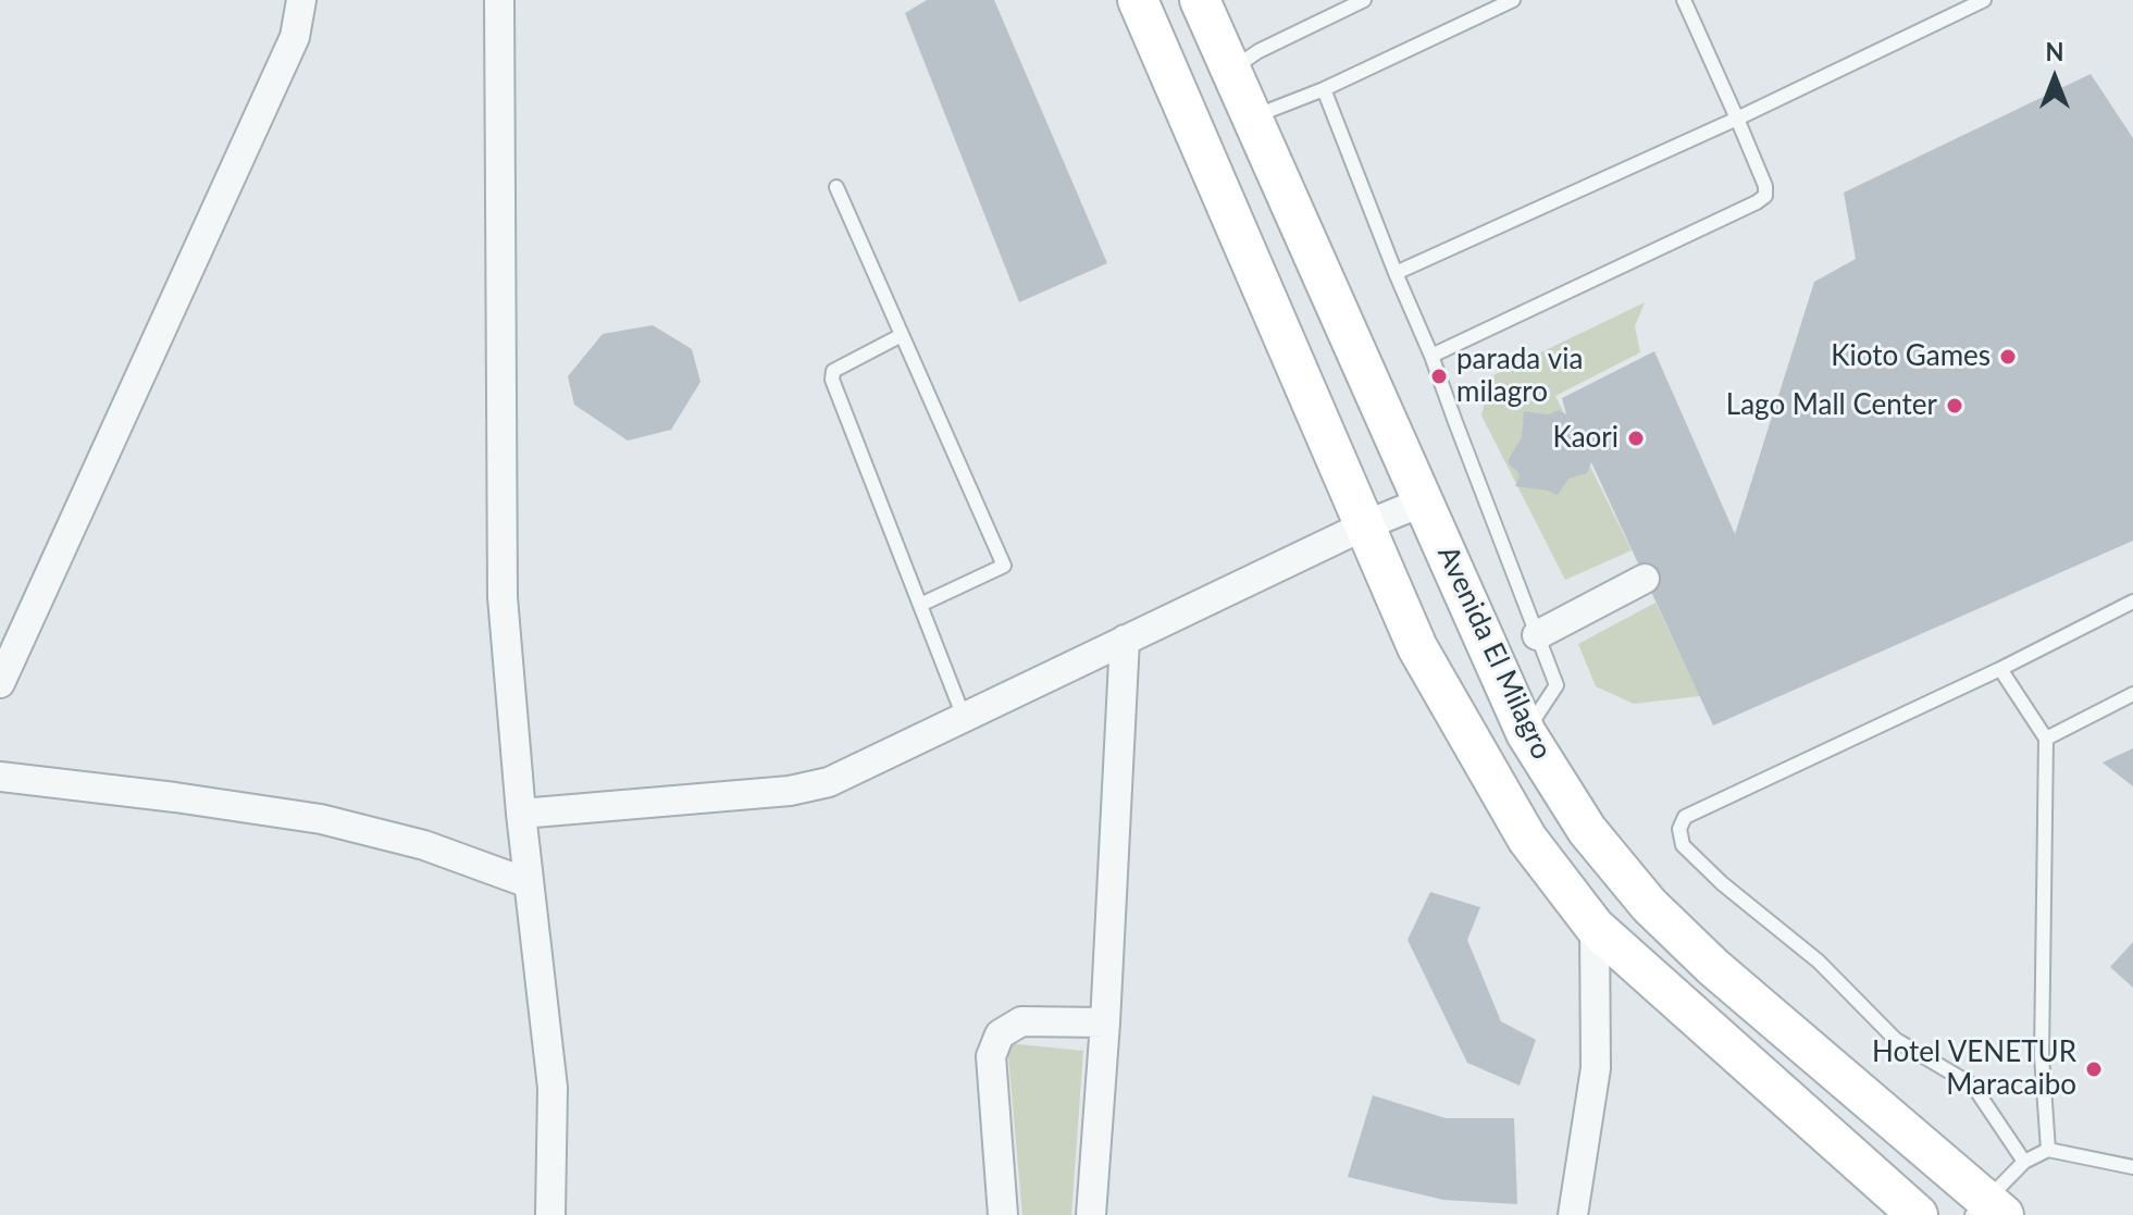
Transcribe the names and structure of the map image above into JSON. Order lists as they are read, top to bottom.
{
  "streets": {
    "main road": ["Avenida El Milagro"]
  },
  "places": [
    "Kioto Games",
    "parada via milagro",
    "Lago Mall Center",
    "Kaori",
    "Hotel VENETUR Maracaibo"
  ],
  "north": "top"
}
